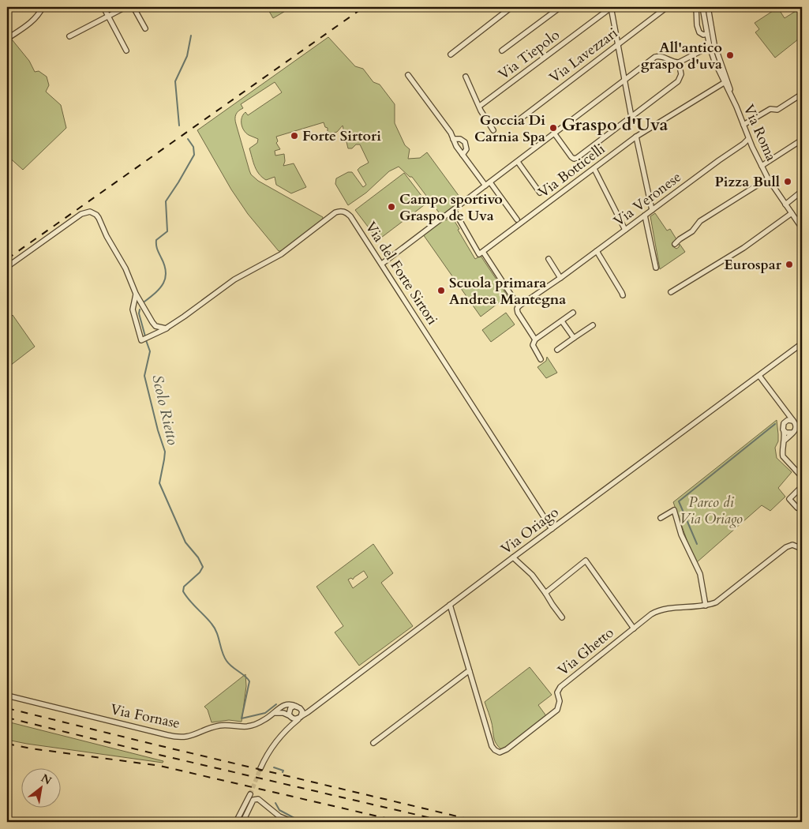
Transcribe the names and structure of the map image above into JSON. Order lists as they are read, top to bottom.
{
  "streets": {
    "street": [
      "Via Tiepolo",
      "Via Lavezzari",
      "Via Roma",
      "Via Botticelli",
      "Via Veronese",
      "Via del Forte Sirtori",
      "Via Oriago",
      "Via Ghetto",
      "Via Fornase"
    ]
  },
  "crossings": [
    ["Via Roma", "Via Botticelli"],
    ["Via Roma", "Via Veronese"],
    ["Via del Forte Sirtori", "Via Oriago"],
    ["Via Oriago", "Via Ghetto"],
    ["Via Oriago", "Via Fornase"]
  ],
  "districts": ["Graspo d'Uva"],
  "water": ["Scolo Rietto"],
  "parks": ["Parco di Via Oriago"],
  "places": [
    "All'antico graspo d'uva",
    "Goccia Di Carnia Spa",
    "Forte Sirtori",
    "Pizza Bull",
    "Campo sportivo Graspo de Uva",
    "Eurospar",
    "Scuola primara Andrea Mantegna"
  ],
  "north": "top right"
}
